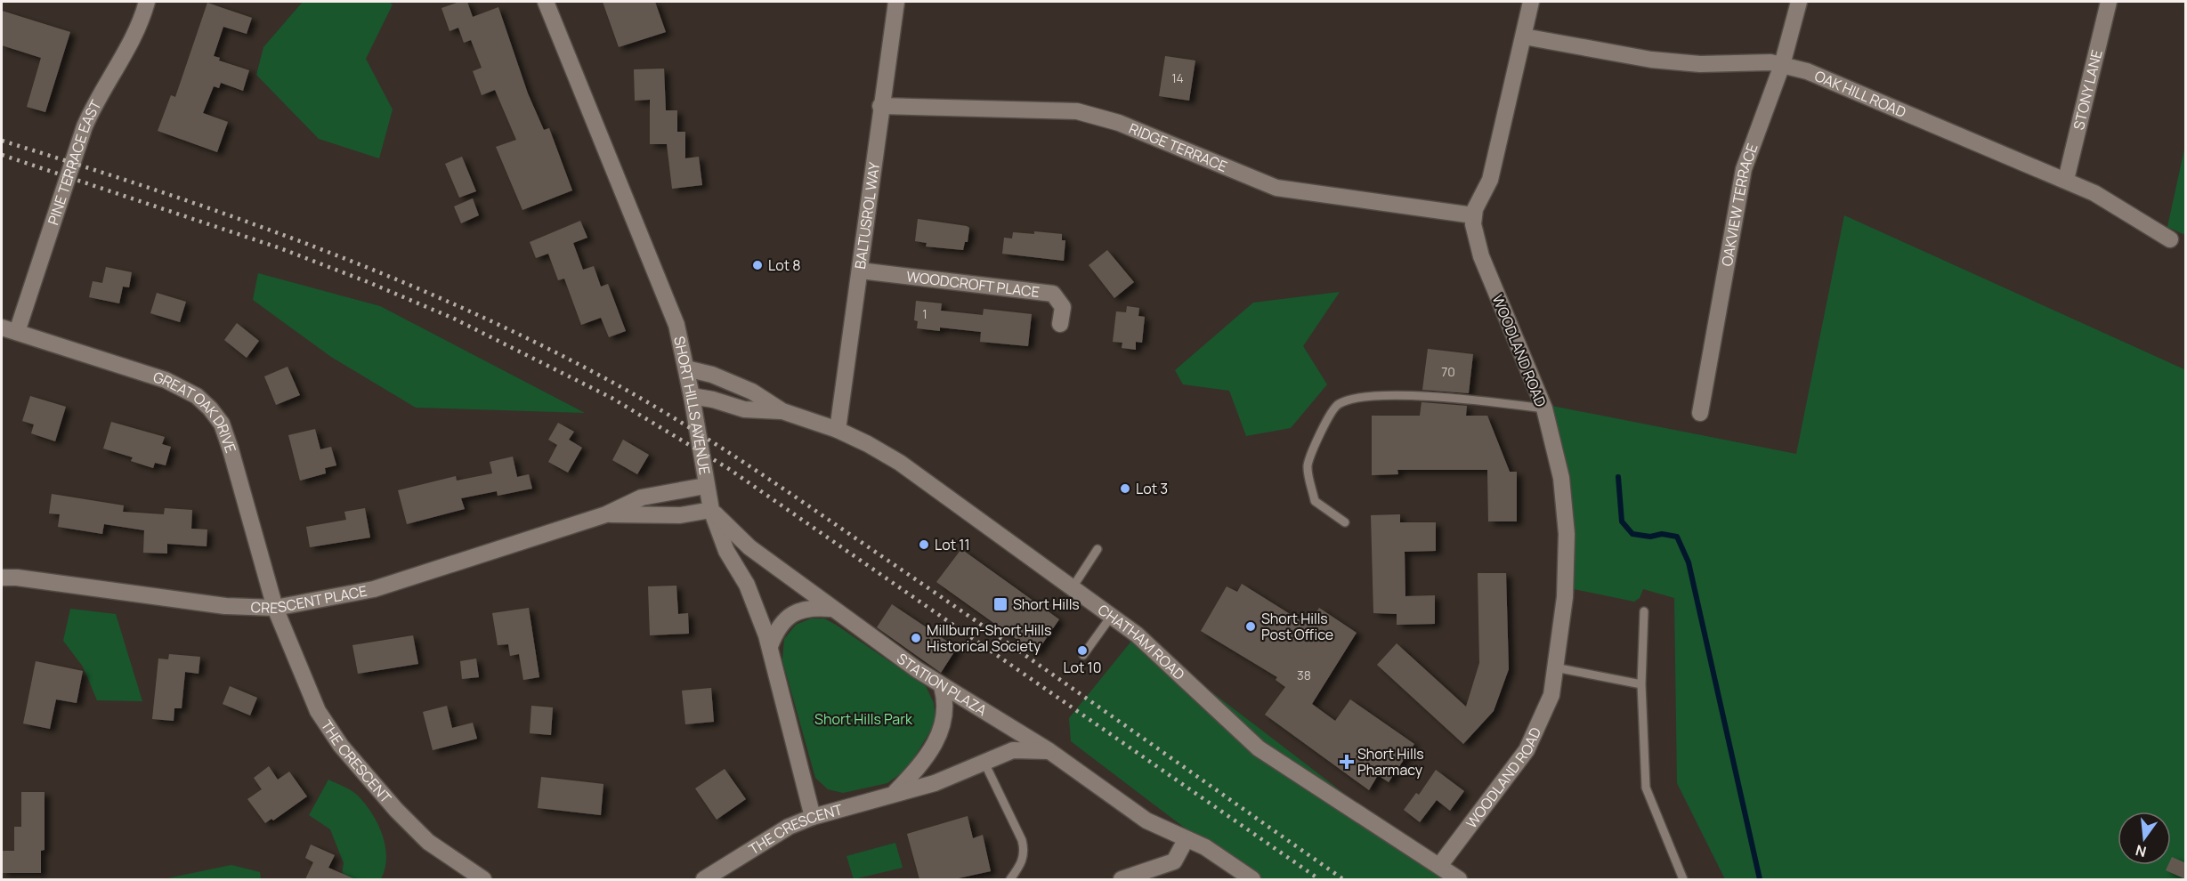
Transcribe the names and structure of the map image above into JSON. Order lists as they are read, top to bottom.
{
  "streets": {
    "street": [
      "STONY LANE",
      "OAK HILL ROAD",
      "RIDGE TERRACE",
      "PINE TERRACE EAST",
      "OAKVIEW TERRACE",
      "BALTUSROL WAY",
      "WOODCROFT PLACE",
      "WOODLAND ROAD",
      "SHORT HILLS AVENUE",
      "GREAT OAK DRIVE",
      "CRESCENT PLACE",
      "CHATHAM ROAD",
      "STATION PLAZA",
      "THE CRESCENT"
    ]
  },
  "crossings": [
    ["STONY LANE", "OAK HILL ROAD"],
    ["OAK HILL ROAD", "OAKVIEW TERRACE"],
    ["RIDGE TERRACE", "BALTUSROL WAY"],
    ["RIDGE TERRACE", "WOODLAND ROAD"],
    ["PINE TERRACE EAST", "GREAT OAK DRIVE"],
    ["BALTUSROL WAY", "WOODCROFT PLACE"],
    ["BALTUSROL WAY", "CHATHAM ROAD"],
    ["WOODLAND ROAD", "CHATHAM ROAD"],
    ["SHORT HILLS AVENUE", "CRESCENT PLACE"],
    ["SHORT HILLS AVENUE", "CHATHAM ROAD"],
    ["SHORT HILLS AVENUE", "STATION PLAZA"],
    ["SHORT HILLS AVENUE", "THE CRESCENT"],
    ["GREAT OAK DRIVE", "CRESCENT PLACE"],
    ["GREAT OAK DRIVE", "THE CRESCENT"],
    ["CRESCENT PLACE", "STATION PLAZA"],
    ["CRESCENT PLACE", "THE CRESCENT"],
    ["STATION PLAZA", "THE CRESCENT"]
  ],
  "parks": ["Short Hills Park"],
  "places": {
    "other": [
      "Lot 8",
      "Lot 3",
      "Lot 11",
      "Short Hills Post Office",
      "Millburn-Short Hills Historical Society",
      "Lot 10"
    ],
    "transit": ["Short Hills"],
    "health": ["Short Hills Pharmacy"]
  },
  "house_numbers": [
    "14",
    "1",
    "70",
    "38"
  ],
  "north": "bottom"
}
